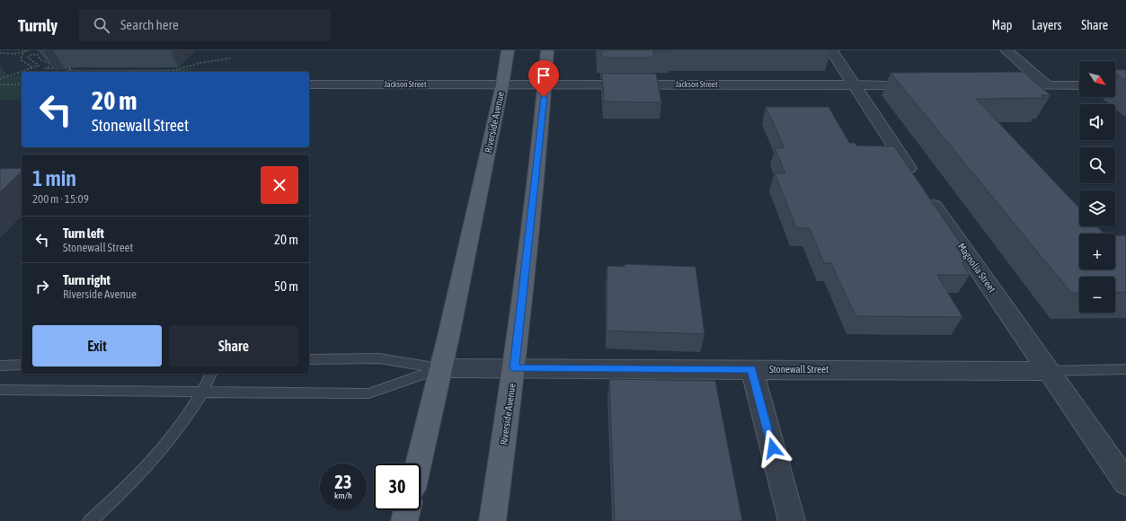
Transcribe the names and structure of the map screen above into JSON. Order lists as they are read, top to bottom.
{
  "streets": {
    "main road": ["Riverside Avenue"],
    "street": ["Jackson Street", "Magnolia Street", "Stonewall Street"]
  },
  "crossings": [
    ["Jackson Street", "Riverside Avenue"],
    ["Jackson Street", "Magnolia Street"],
    ["Riverside Avenue", "Stonewall Street"],
    ["Magnolia Street", "Stonewall Street"]
  ],
  "north": "bottom right",
  "page": {
    "header": "Turnly",
    "search": "Search here",
    "nav": ["Map", "Layers", "Share"],
    "map_buttons": ["+", "−"],
    "turn": ["20 m", "Stonewall Street"],
    "heading": ["1 min", "200 m · 15:09"],
    "list": [
      {
        "name": "Turn left",
        "note": "Stonewall Street",
        "value": "20 m"
      },
      {
        "name": "Turn right",
        "note": "Riverside Avenue",
        "value": "50 m"
      }
    ],
    "buttons": ["Exit", "Share"],
    "speed": "23 km/h",
    "limit": "30"
  }
}
